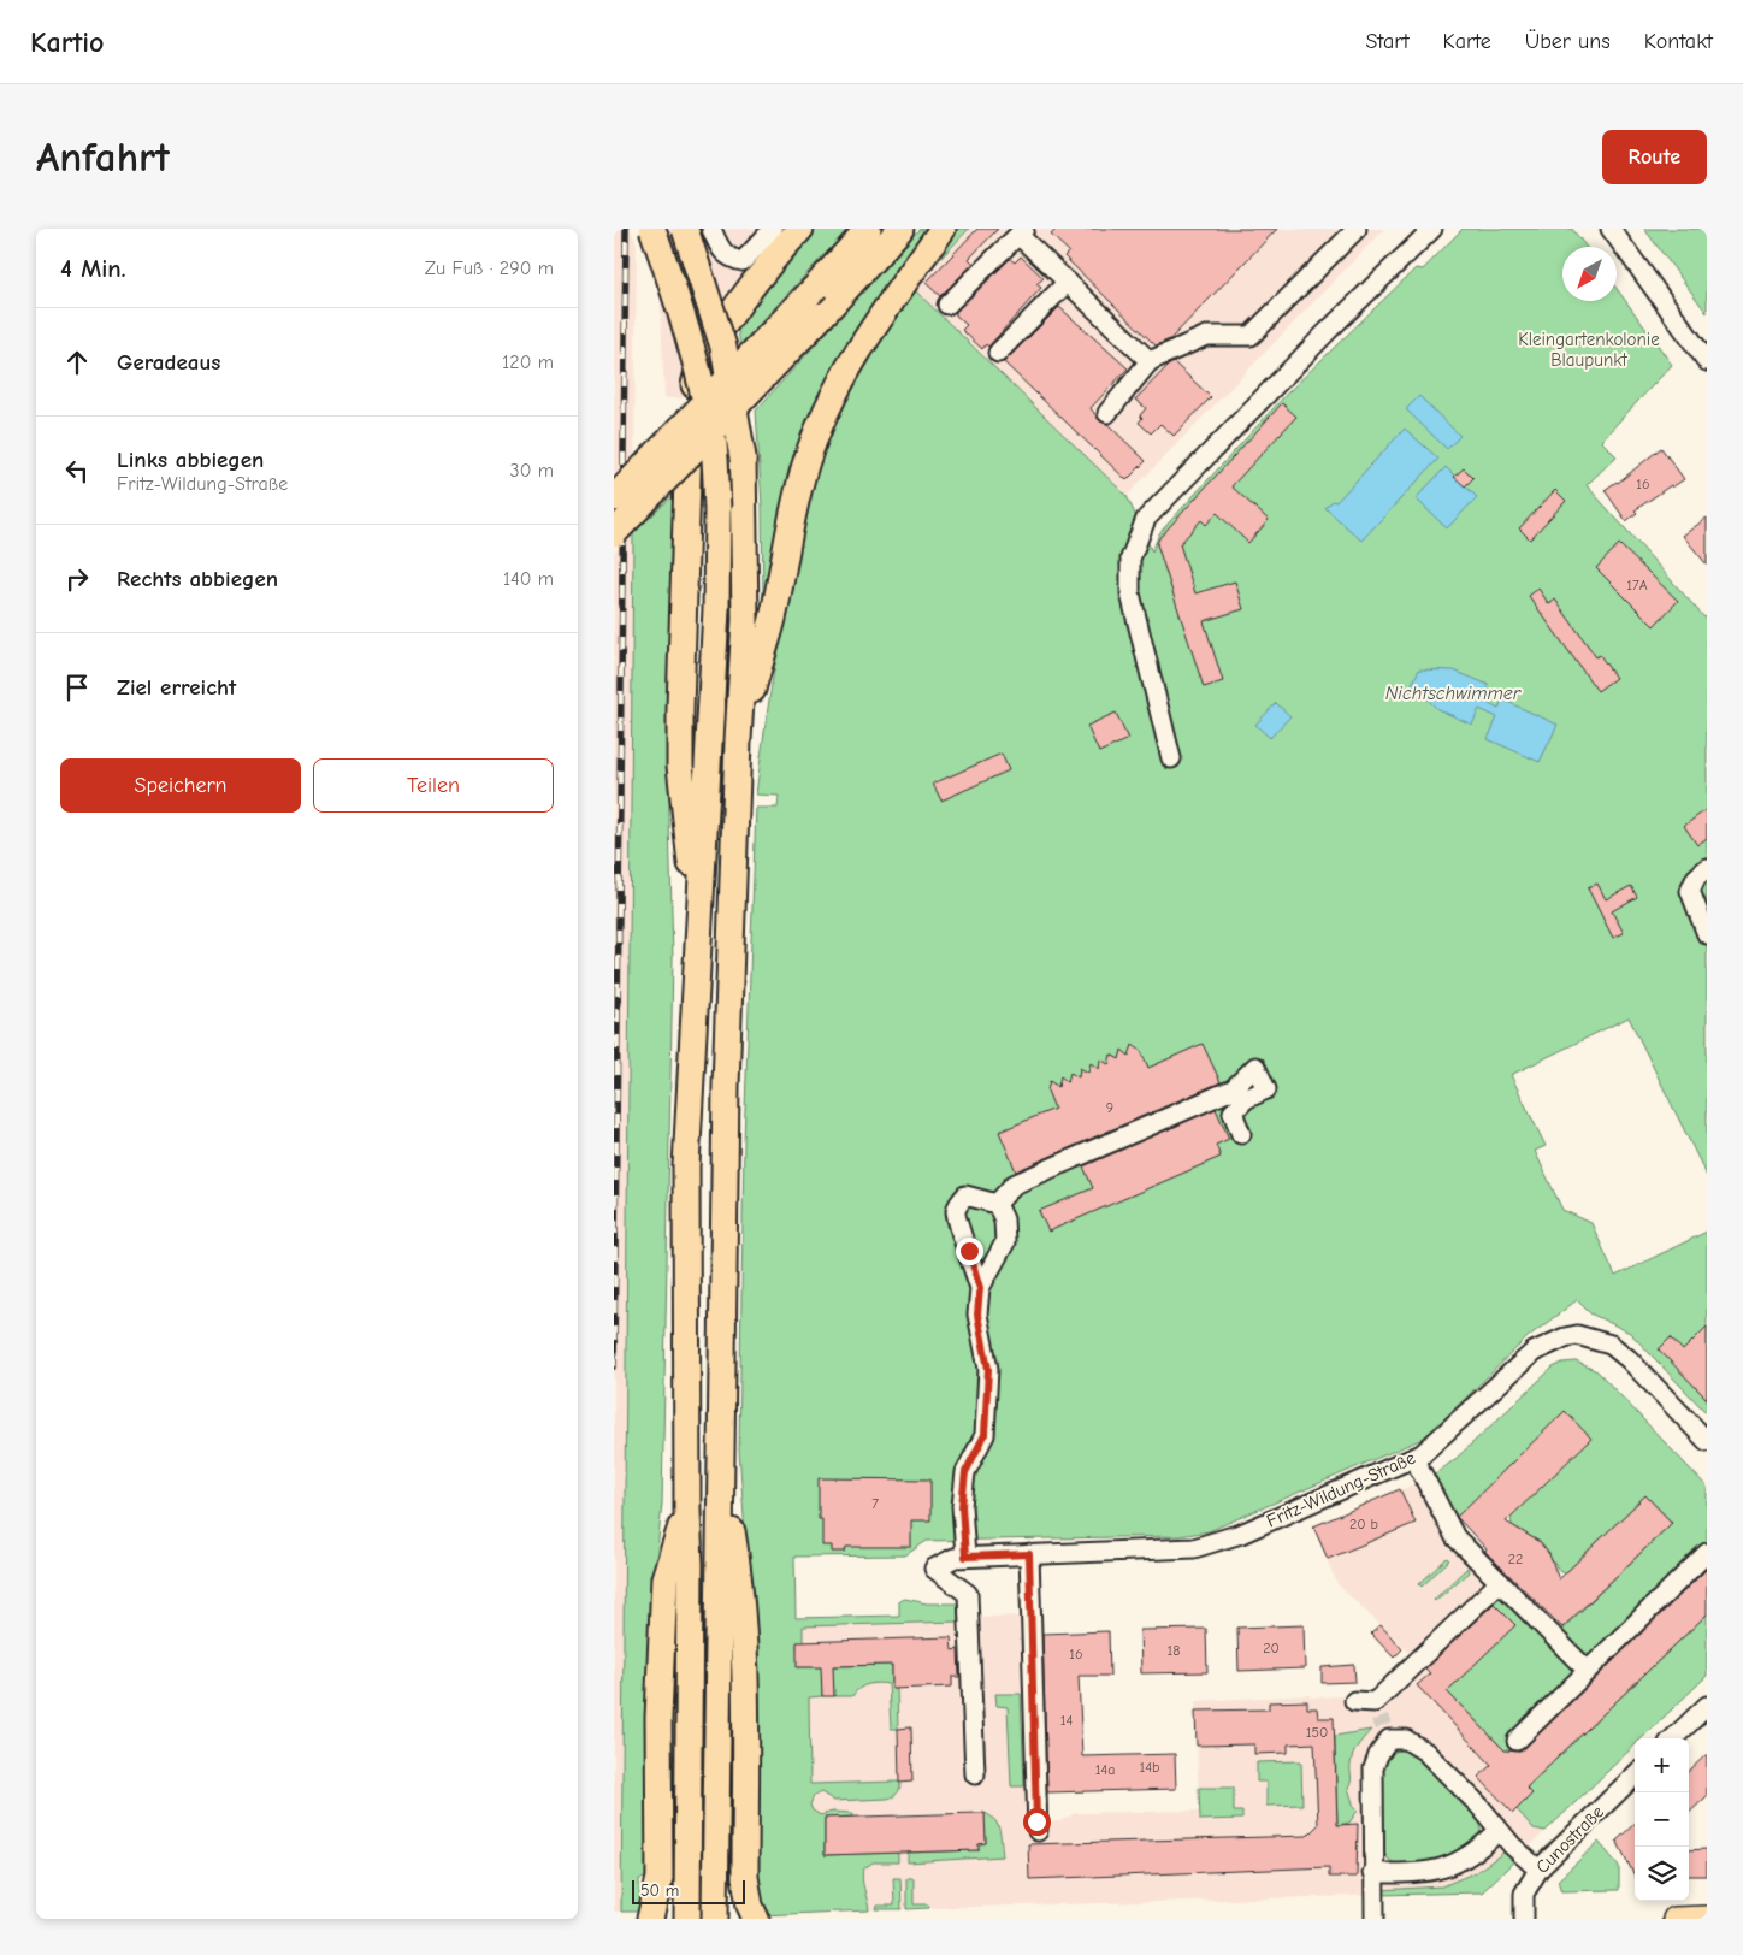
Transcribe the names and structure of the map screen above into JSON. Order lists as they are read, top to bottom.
{
  "streets": {
    "street": ["Fritz-Wildung-Straße", "Cunostraße"]
  },
  "water": ["Nichtschwimmer"],
  "parks": ["Kleingartenkolonie Blaupunkt"],
  "house_numbers": [
    "16",
    "17A",
    "9",
    "7",
    "20 b",
    "22",
    "20",
    "18",
    "16",
    "14",
    "150",
    "14b",
    "14a"
  ],
  "scale_bar": "50 m",
  "north": "bottom left",
  "page": {
    "header": "Kartio",
    "nav": [
      "Start",
      "Karte",
      "Über uns",
      "Kontakt"
    ],
    "buttons": [
      "Route",
      ["Speichern", "Teilen"]
    ],
    "title": "Anfahrt",
    "heading": ["4 Min.", "Zu Fuß · 290 m"],
    "list": [
      ["Geradeaus", "120 m"],
      ["Links abbiegen", "Fritz-Wildung-Straße", "30 m"],
      ["Rechts abbiegen", "140 m"],
      "Ziel erreicht"
    ],
    "map_buttons": ["+", "−"],
    "scale": "50 m"
  }
}
